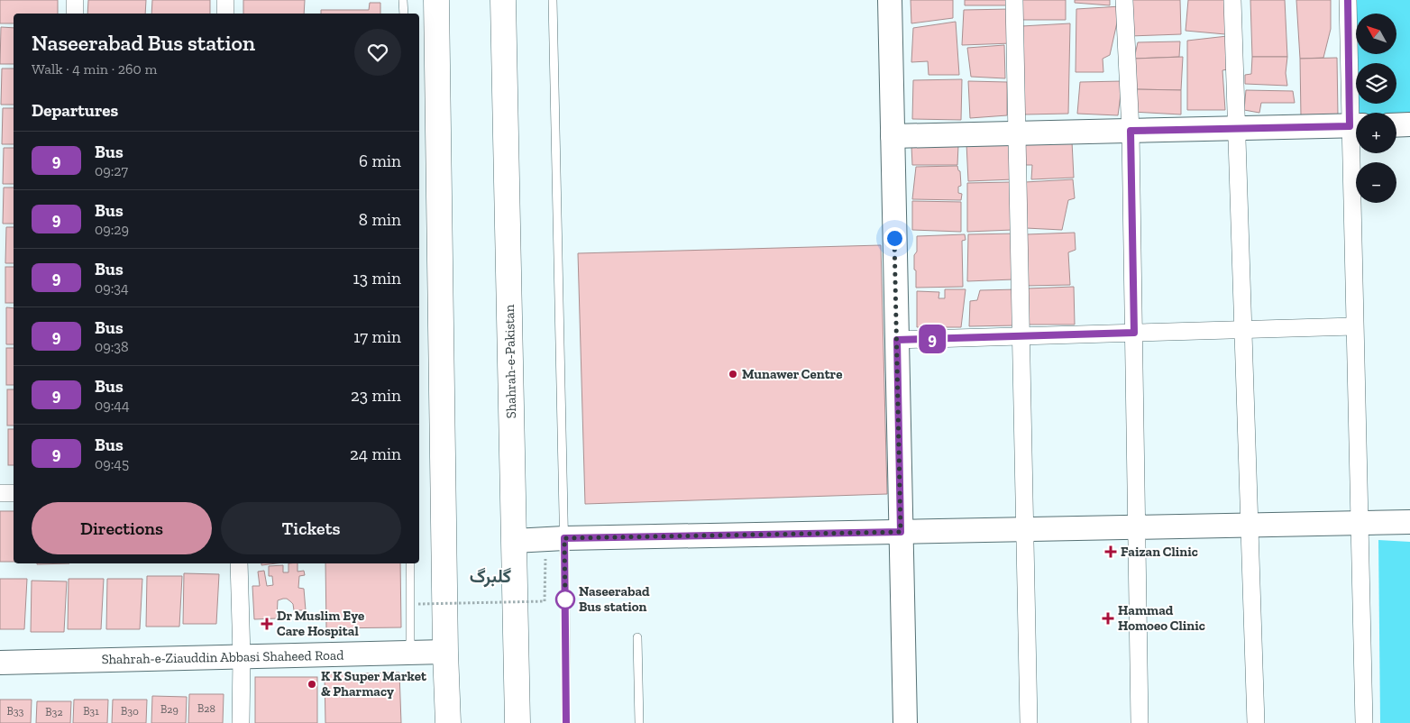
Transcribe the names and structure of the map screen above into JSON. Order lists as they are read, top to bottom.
{
  "streets": {
    "highway": ["Shahrah-e-Pakistan"],
    "street": ["Shahrah-e-Ziauddin Abbasi Shaheed Road"]
  },
  "districts": ["گلبرگ"],
  "places": {
    "other": ["Munawer Centre", "Naseerabad Bus station", "K K Super Market & Pharmacy"],
    "health": ["Faizan Clinic", "Hammad Homoeo Clinic", "Dr Muslim Eye Care Hospital"]
  },
  "lines": ["bus line 9"],
  "house_numbers": [
    "B28",
    "B29",
    "B33",
    "B31",
    "B30",
    "B32"
  ],
  "north": "top left",
  "page": {
    "on_map": "9",
    "map_buttons": ["+", "−"],
    "heading": [
      ["Naseerabad Bus station", "Walk · 4 min · 260 m"],
      "Departures"
    ],
    "list": [
      {
        "mark": "9",
        "name": "Bus",
        "note": "09:27",
        "value": "6 min"
      },
      {
        "mark": "9",
        "name": "Bus",
        "note": "09:29",
        "value": "8 min"
      },
      {
        "mark": "9",
        "name": "Bus",
        "note": "09:34",
        "value": "13 min"
      },
      {
        "mark": "9",
        "name": "Bus",
        "note": "09:38",
        "value": "17 min"
      },
      {
        "mark": "9",
        "name": "Bus",
        "note": "09:44",
        "value": "23 min"
      },
      {
        "mark": "9",
        "name": "Bus",
        "note": "09:45",
        "value": "24 min"
      }
    ],
    "buttons": ["Directions", "Tickets"]
  }
}
